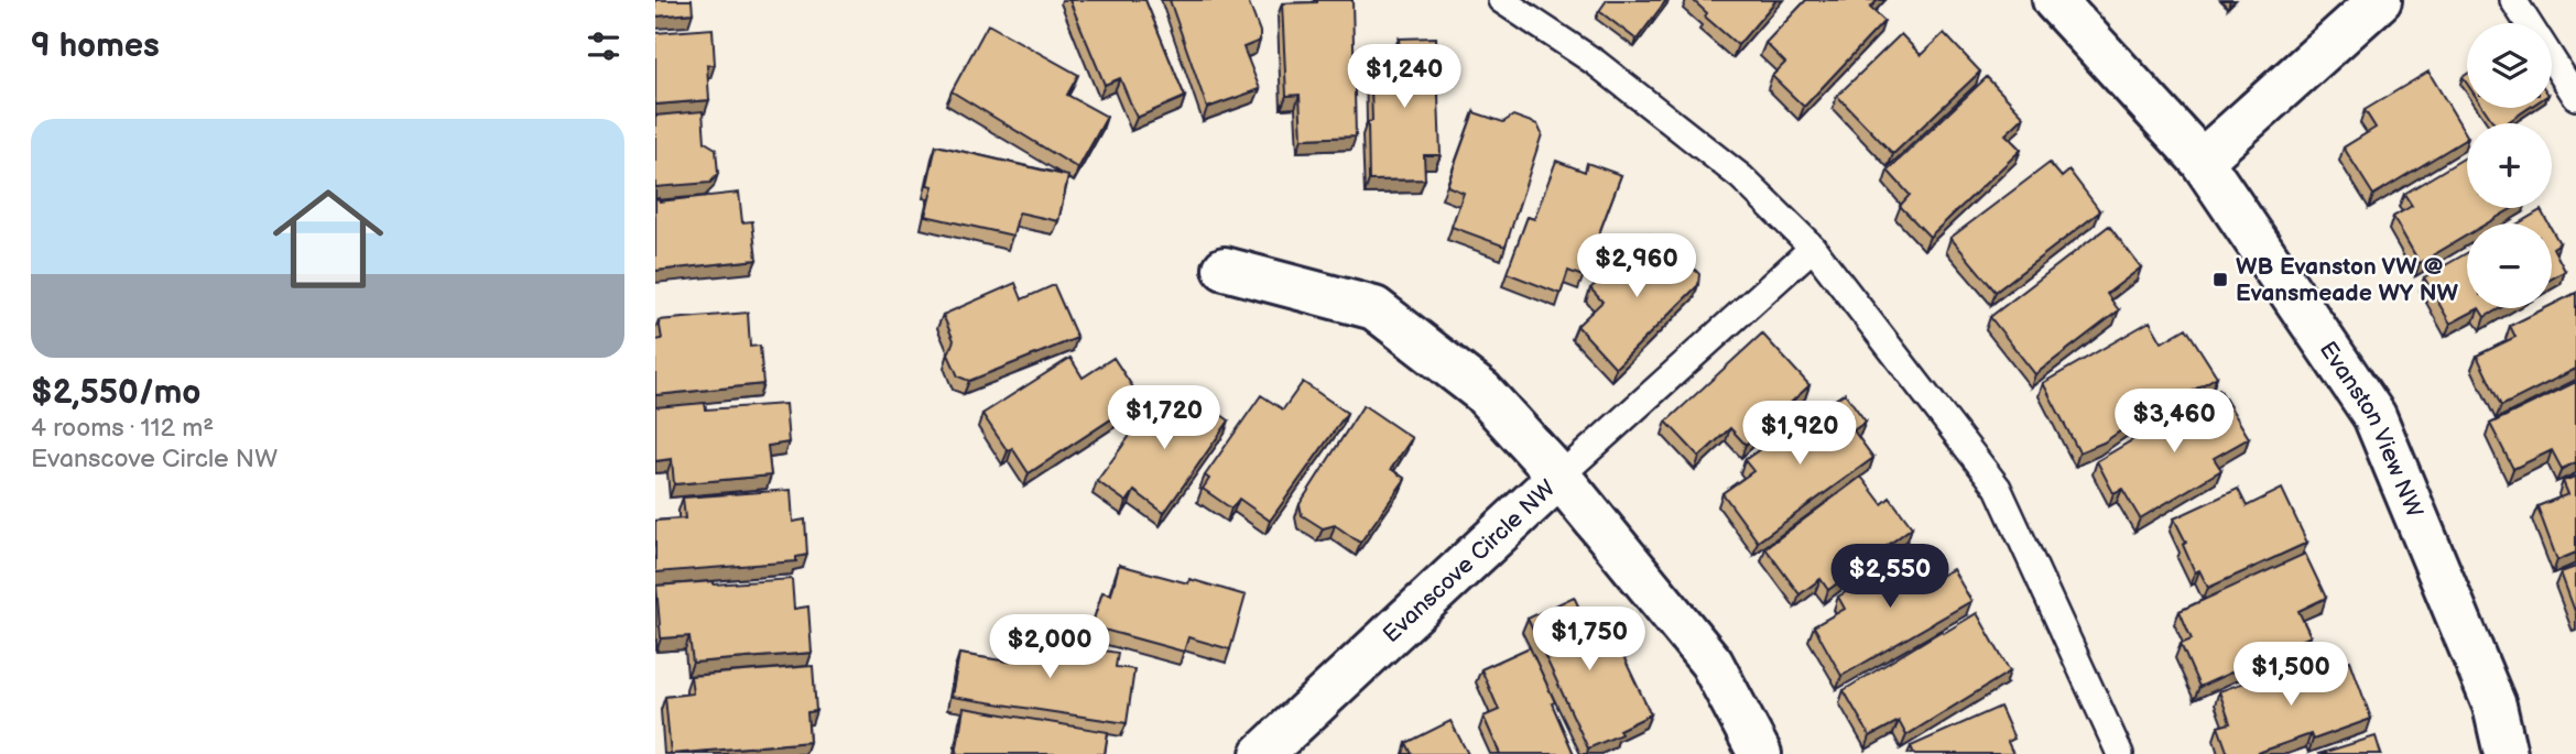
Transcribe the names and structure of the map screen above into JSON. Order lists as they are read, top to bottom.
{
  "streets": {
    "street": ["Evanston View NW", "Evanscove Circle NW"]
  },
  "places": {
    "transit": ["WB Evanston VW @ Evansmeade WY NW"]
  },
  "page": {
    "heading": "9 homes",
    "map_buttons": ["+", "−"],
    "price": [
      "$1,240",
      "$2,960",
      "$1,720",
      "$3,460",
      "$1,920",
      "$2,550",
      "$1,750",
      "$2,000",
      "$1,500"
    ],
    "list": [
      {
        "name": "$2,550/mo",
        "note": "4 rooms · 112 m² · Evanscove Circle NW"
      }
    ]
  }
}
